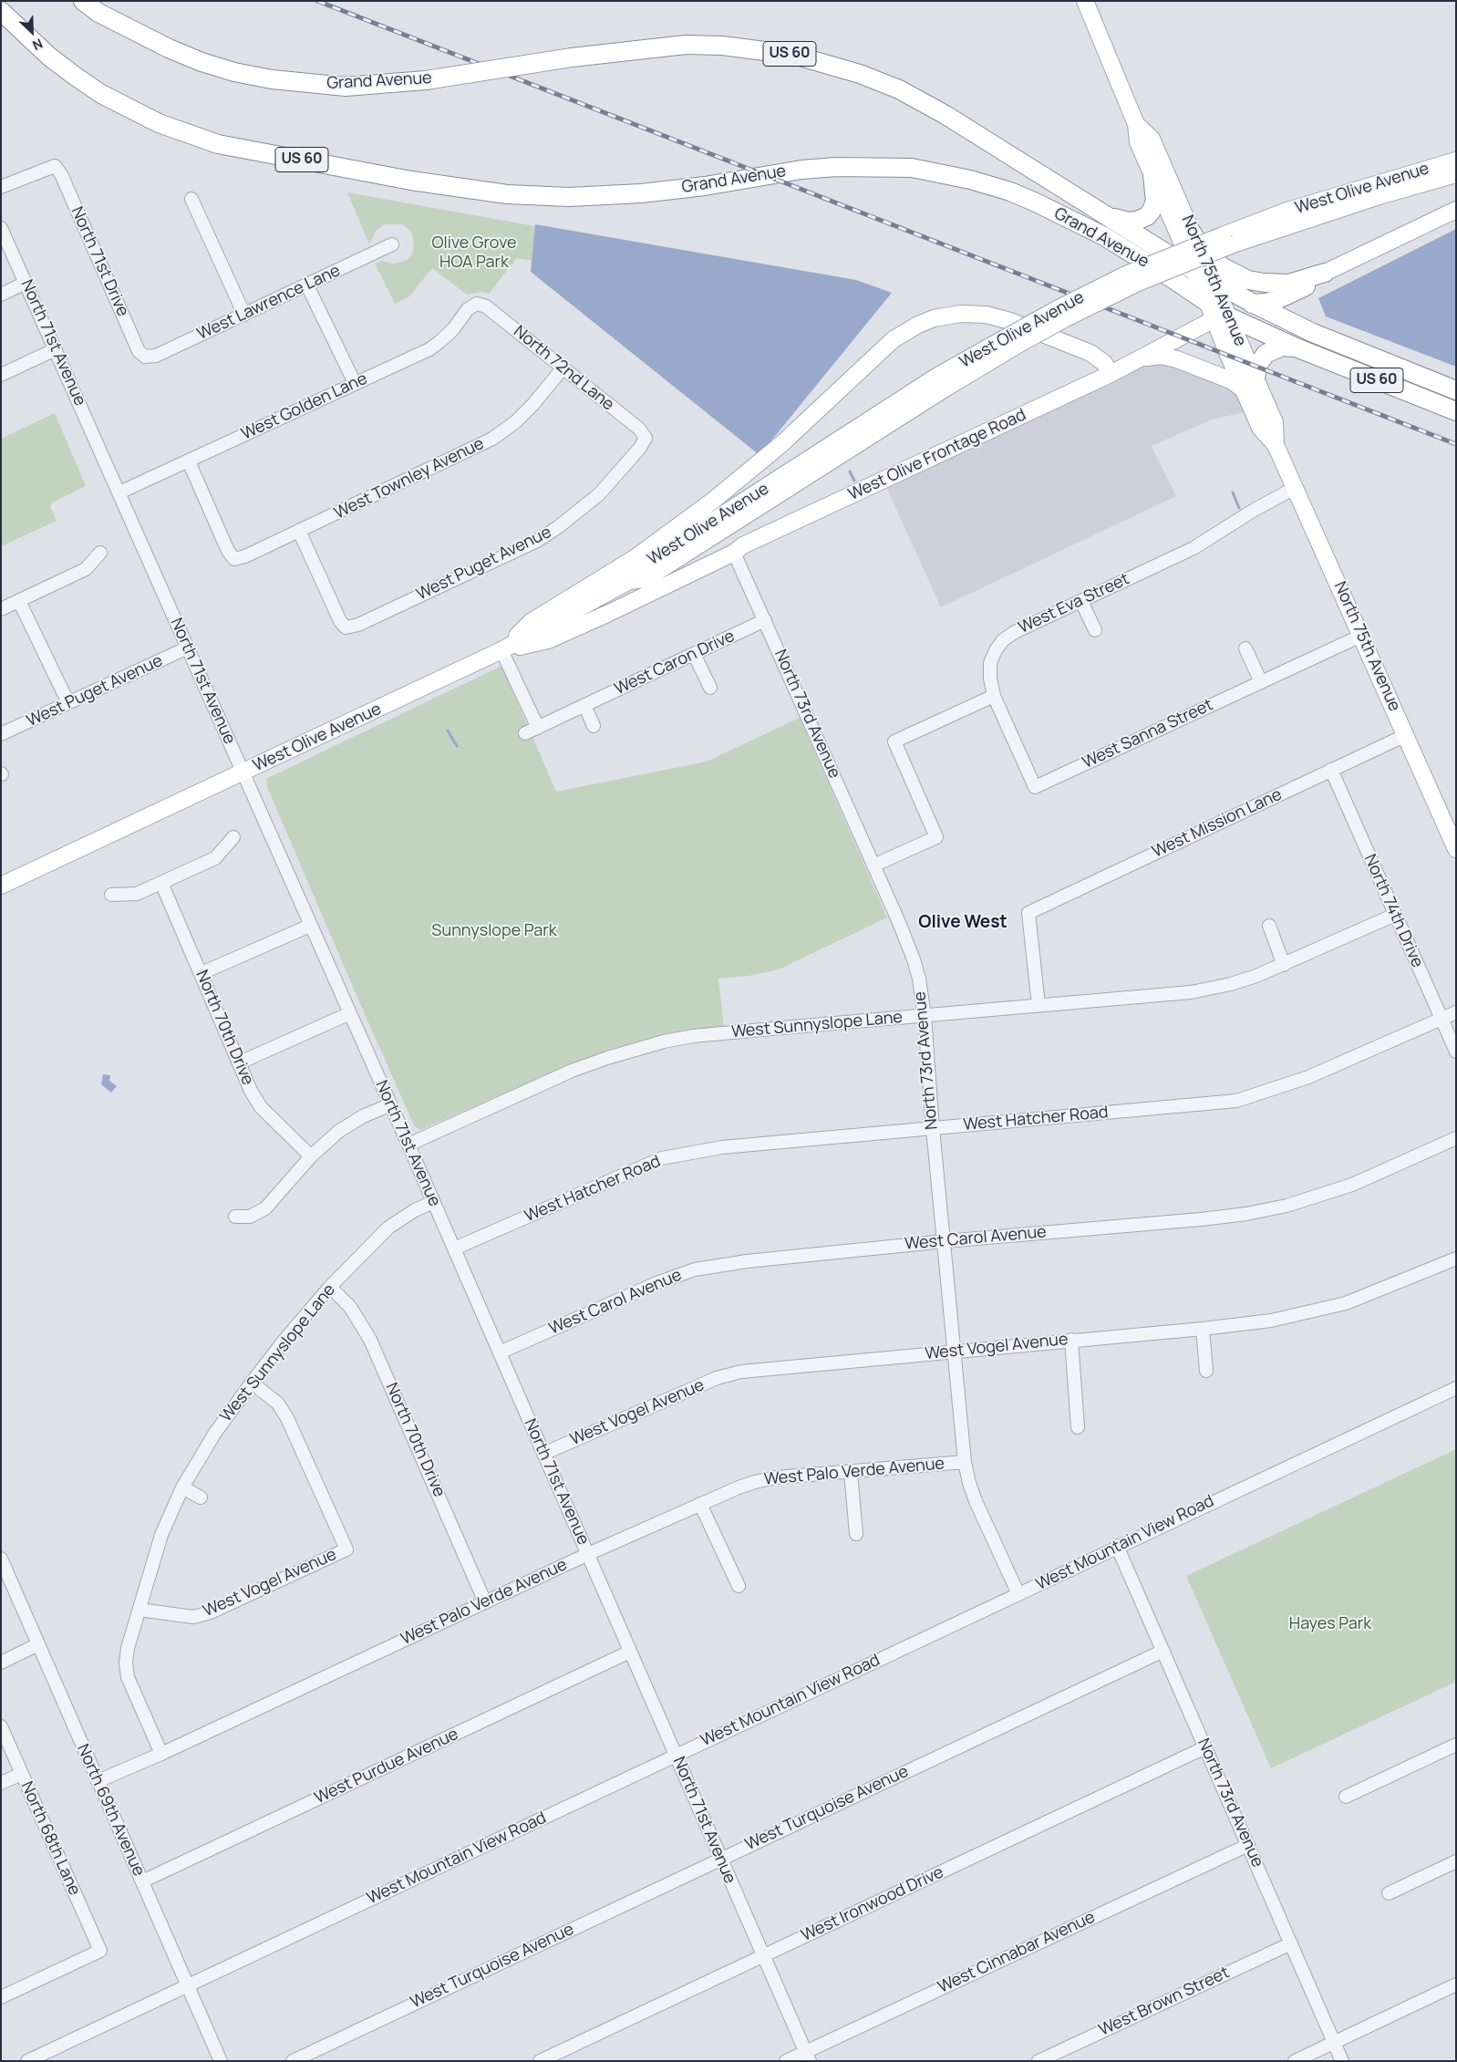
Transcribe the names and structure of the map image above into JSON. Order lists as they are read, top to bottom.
{
  "streets": {
    "highway": ["US 60", "Grand Avenue"],
    "main road": ["West Olive Avenue", "North 75th Avenue", "West Olive Frontage Road"],
    "street": [
      "North 71st Drive",
      "West Lawrence Lane",
      "North 71st Avenue",
      "North 72nd Lane",
      "West Golden Lane",
      "West Townley Avenue",
      "West Puget Avenue",
      "West Eva Street",
      "West Caron Drive",
      "North 73rd Avenue",
      "West Sanna Street",
      "West Mission Lane",
      "North 74th Drive",
      "West Sunnyslope Lane",
      "North 70th Drive",
      "West Hatcher Road",
      "West Carol Avenue",
      "West Vogel Avenue",
      "West Palo Verde Avenue",
      "West Mountain View Road",
      "West Purdue Avenue",
      "West Turquoise Avenue",
      "North 69th Avenue",
      "North 68th Lane",
      "West Ironwood Drive",
      "West Cinnabar Avenue",
      "West Brown Street"
    ]
  },
  "crossings": [
    ["Grand Avenue", "North 75th Avenue"],
    ["West Olive Avenue", "North 71st Avenue"],
    ["West Olive Avenue", "West Olive Frontage Road"],
    ["North 71st Drive", "West Lawrence Lane"],
    ["North 75th Avenue", "West Eva Street"],
    ["North 75th Avenue", "West Sanna Street"],
    ["North 75th Avenue", "West Mission Lane"],
    ["North 71st Avenue", "West Golden Lane"],
    ["North 71st Avenue", "West Puget Avenue"],
    ["North 71st Avenue", "West Sunnyslope Lane"],
    ["North 71st Avenue", "West Hatcher Road"],
    ["North 71st Avenue", "West Carol Avenue"],
    ["North 71st Avenue", "West Vogel Avenue"],
    ["North 71st Avenue", "West Palo Verde Avenue"],
    ["North 71st Avenue", "West Mountain View Road"],
    ["North 71st Avenue", "West Purdue Avenue"],
    ["North 71st Avenue", "West Turquoise Avenue"],
    ["North 71st Avenue", "West Ironwood Drive"],
    ["North 71st Avenue", "West Cinnabar Avenue"],
    ["North 72nd Lane", "West Golden Lane"],
    ["North 72nd Lane", "West Townley Avenue"],
    ["North 72nd Lane", "West Puget Avenue"],
    ["West Golden Lane", "West Townley Avenue"],
    ["West Olive Frontage Road", "North 73rd Avenue"],
    ["West Townley Avenue", "West Puget Avenue"],
    ["West Eva Street", "West Sanna Street"],
    ["West Caron Drive", "North 73rd Avenue"],
    ["North 73rd Avenue", "West Sunnyslope Lane"],
    ["North 73rd Avenue", "West Hatcher Road"],
    ["North 73rd Avenue", "West Carol Avenue"],
    ["North 73rd Avenue", "West Vogel Avenue"],
    ["North 73rd Avenue", "West Palo Verde Avenue"],
    ["North 73rd Avenue", "West Mountain View Road"],
    ["North 73rd Avenue", "West Turquoise Avenue"],
    ["North 73rd Avenue", "West Ironwood Drive"],
    ["North 73rd Avenue", "West Cinnabar Avenue"],
    ["North 73rd Avenue", "West Brown Street"],
    ["West Mission Lane", "North 74th Drive"],
    ["West Mission Lane", "West Sunnyslope Lane"],
    ["North 74th Drive", "West Sunnyslope Lane"],
    ["North 74th Drive", "West Hatcher Road"],
    ["West Sunnyslope Lane", "North 70th Drive"],
    ["West Sunnyslope Lane", "West Vogel Avenue"],
    ["West Sunnyslope Lane", "West Palo Verde Avenue"],
    ["North 70th Drive", "West Palo Verde Avenue"],
    ["West Palo Verde Avenue", "North 69th Avenue"],
    ["West Mountain View Road", "North 69th Avenue"],
    ["West Purdue Avenue", "North 69th Avenue"]
  ],
  "districts": ["Olive West"],
  "parks": ["Olive Grove HOA Park", "Sunnyslope Park", "Hayes Park"],
  "north": "bottom right"
}
